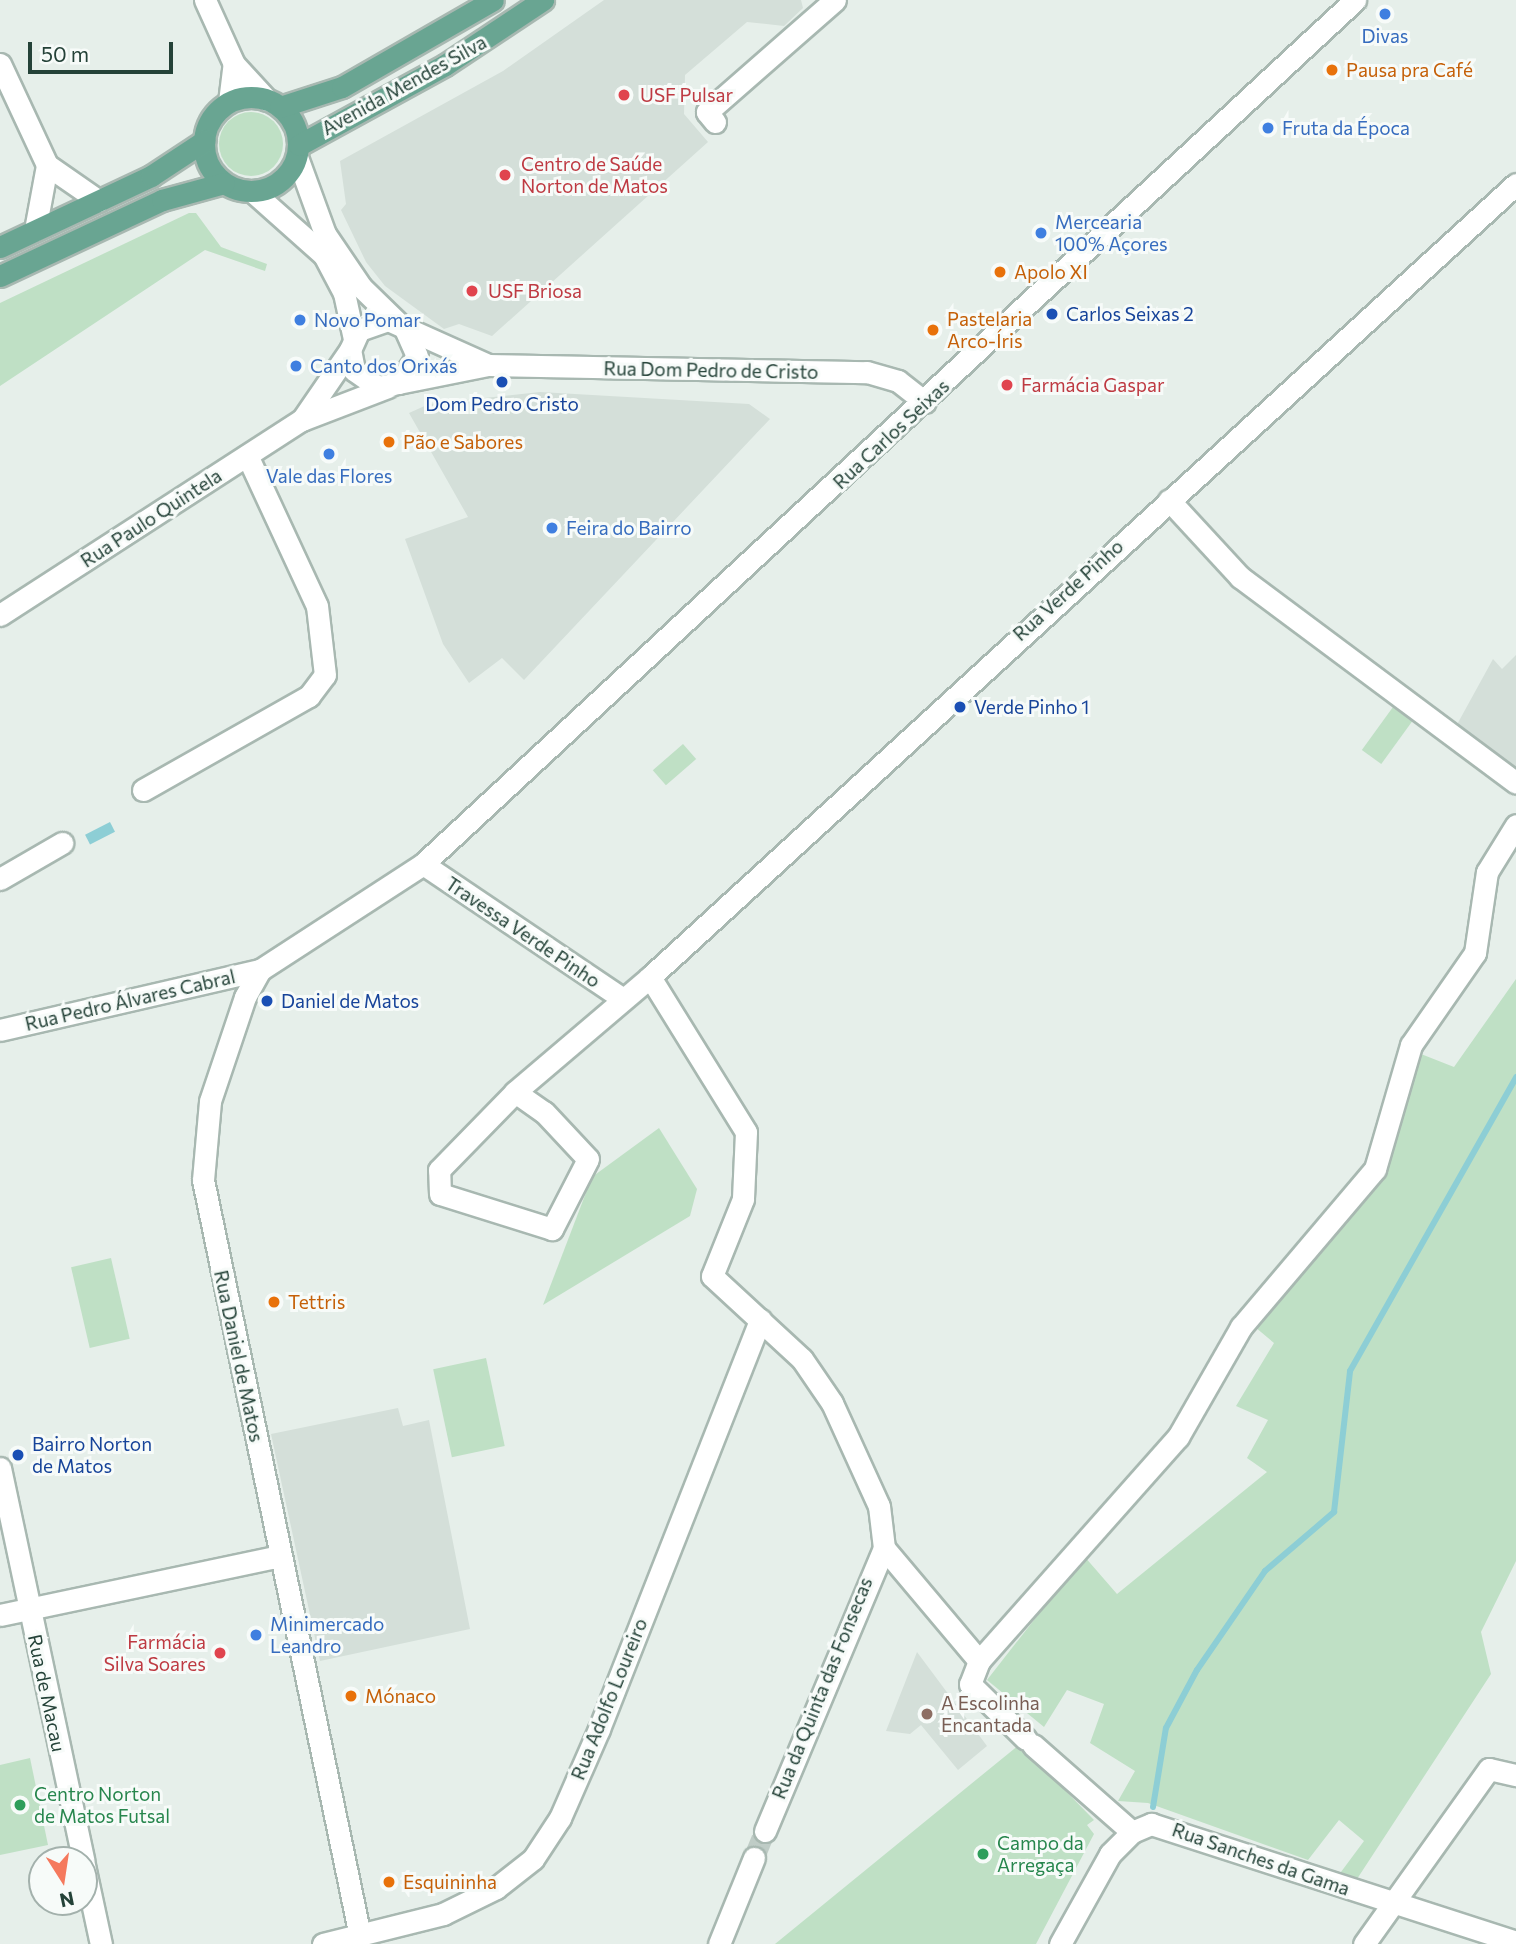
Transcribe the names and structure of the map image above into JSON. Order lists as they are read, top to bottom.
{
  "streets": {
    "main road": ["Avenida Mendes Silva"],
    "street": [
      "Rua Dom Pedro de Cristo",
      "Rua Carlos Seixas",
      "Rua Paulo Quintela",
      "Rua Verde Pinho",
      "Travessa Verde Pinho",
      "Rua Pedro Álvares Cabral",
      "Rua Daniel de Matos",
      "Rua da Quinta das Fonsecas",
      "Rua de Macau",
      "Rua Adolfo Loureiro",
      "Rua Sanches da Gama"
    ]
  },
  "crossings": [
    ["Avenida Mendes Silva", "Rua Dom Pedro de Cristo"],
    ["Rua Dom Pedro de Cristo", "Rua Carlos Seixas"],
    ["Rua Dom Pedro de Cristo", "Rua Paulo Quintela"],
    ["Rua Carlos Seixas", "Travessa Verde Pinho"],
    ["Rua Verde Pinho", "Travessa Verde Pinho"],
    ["Rua Pedro Álvares Cabral", "Rua Daniel de Matos"],
    ["Rua Daniel de Matos", "Rua Adolfo Loureiro"]
  ],
  "places": [
    "Divas",
    "Pausa pra Café",
    "USF Pulsar",
    "Fruta da Época",
    "Centro de Saúde Norton de Matos",
    "Mercearia 100% Açores",
    "Apolo XI",
    "USF Briosa",
    "Carlos Seixas 2",
    "Novo Pomar",
    "Pastelaria Arco-Íris",
    "Canto dos Orixás",
    "Dom Pedro Cristo",
    "Farmácia Gaspar",
    "Pão e Sabores",
    "Vale das Flores",
    "Feira do Bairro",
    "Verde Pinho 1",
    "Daniel de Matos",
    "Tettris",
    "Bairro Norton de Matos",
    "Minimercado Leandro",
    "Farmácia Silva Soares",
    "Mónaco",
    "A Escolinha Encantada",
    "Centro Norton de Matos Futsal",
    "Campo da Arregaça",
    "Esquininha"
  ],
  "scale_bar": "50 m",
  "north": "bottom"
}
